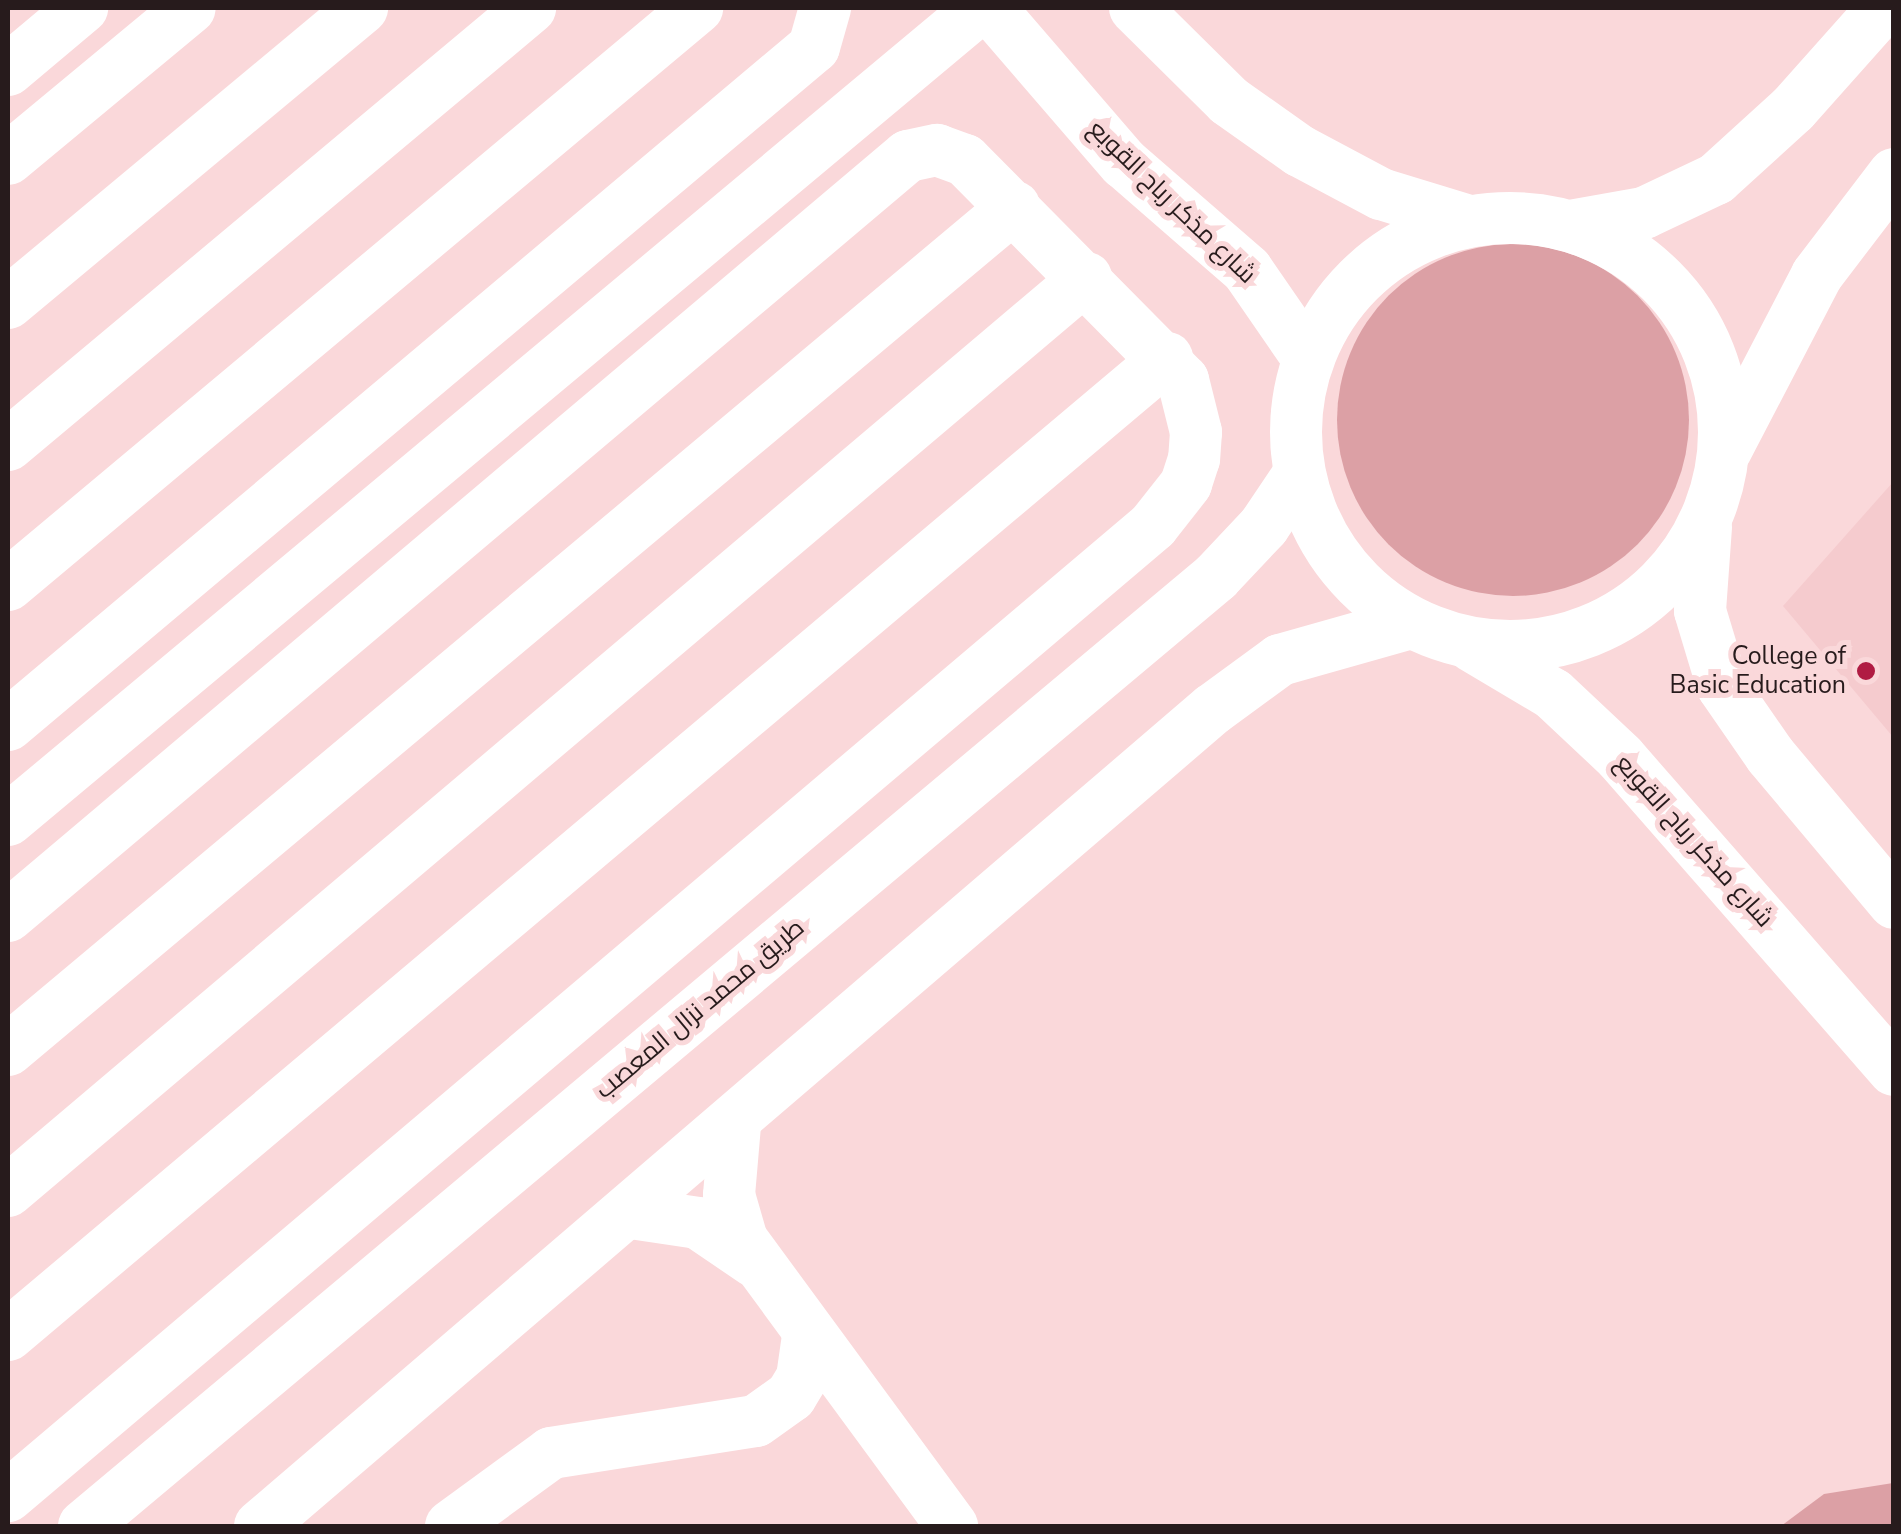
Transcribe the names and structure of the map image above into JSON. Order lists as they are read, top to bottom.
{
  "streets": {
    "street": ["شارع مذكر رباح القوبع", "طريق محمد نزال المعصب"]
  },
  "places": ["College of Basic Education"]
}
